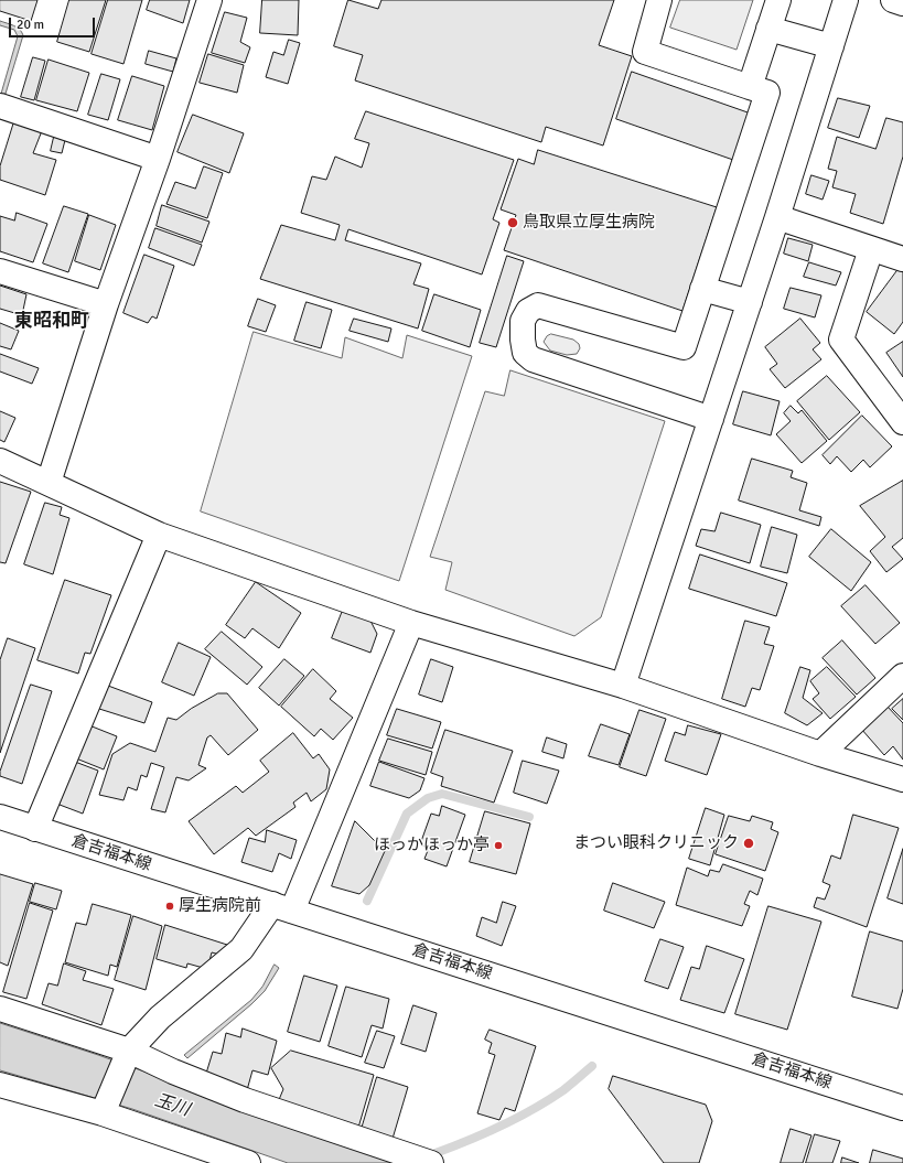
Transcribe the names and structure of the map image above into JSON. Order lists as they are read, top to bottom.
{
  "streets": {
    "street": ["倉吉福本線"]
  },
  "districts": ["東昭和町"],
  "water": ["玉川"],
  "places": [
    "鳥取県立厚生病院",
    "まつい眼科クリニック",
    "ほっかほっか亭",
    "厚生病院前"
  ],
  "scale_bar": "20 m"
}
